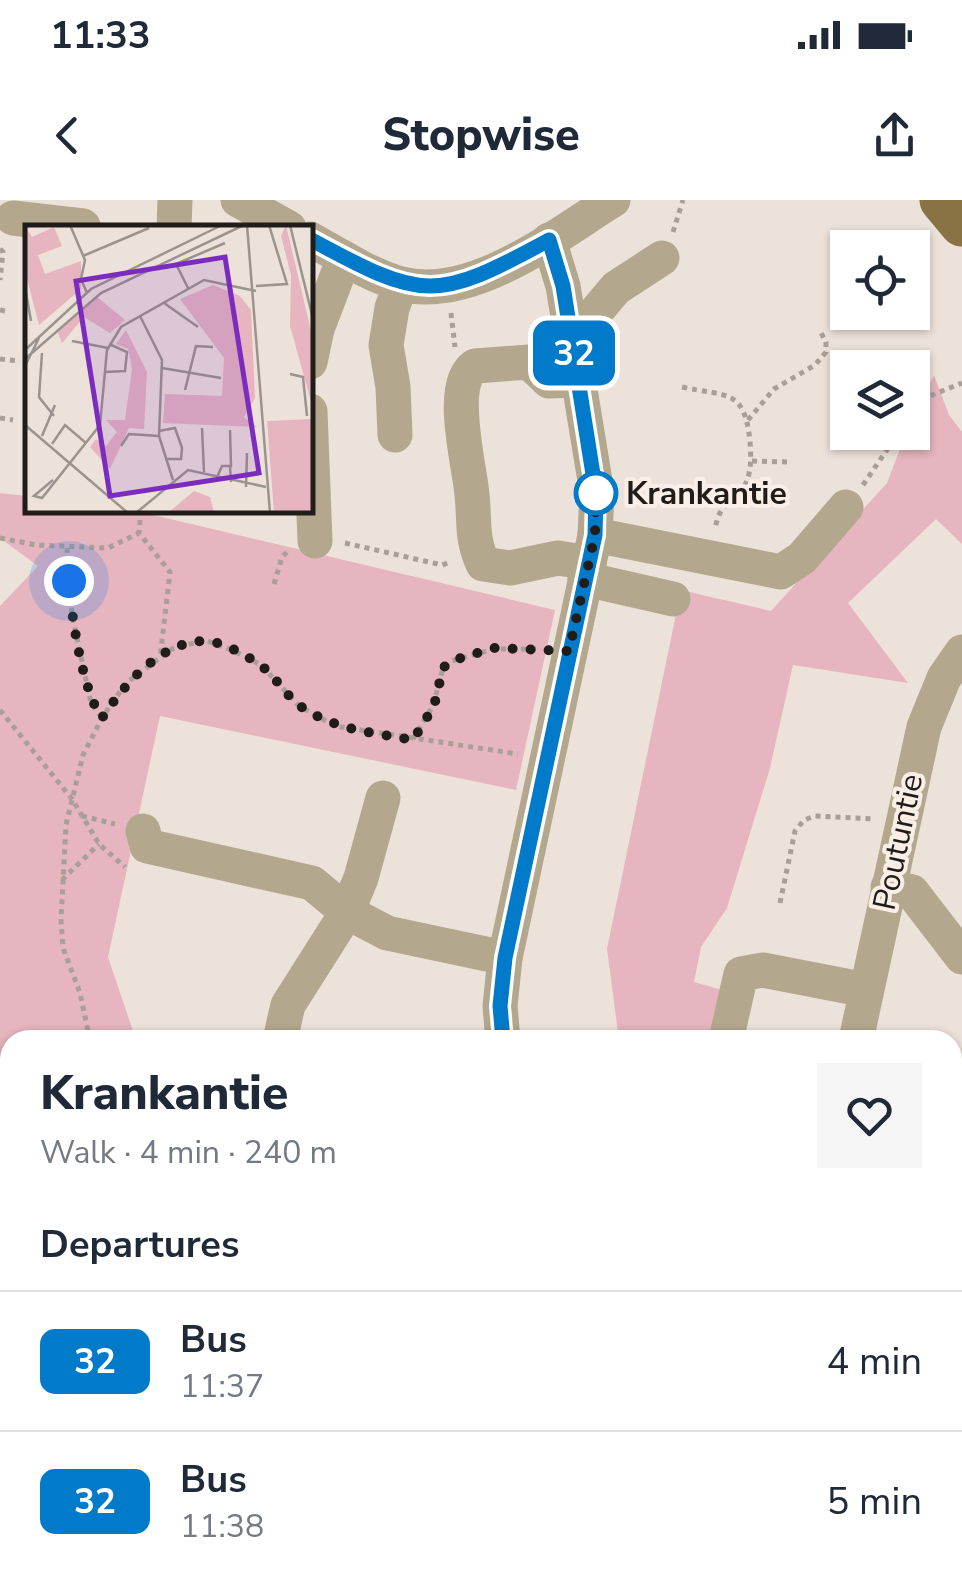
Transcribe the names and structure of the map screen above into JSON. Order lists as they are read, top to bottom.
{
  "streets": {
    "street": ["Poutuntie"]
  },
  "places": ["Krankantie"],
  "lines": ["bus line 32"],
  "page": {
    "status": "11:33",
    "header": "Stopwise",
    "on_map": "32",
    "heading": [
      ["Krankantie", "Walk · 4 min · 240 m"],
      "Departures"
    ],
    "list": [
      {
        "mark": "32",
        "name": "Bus",
        "note": "11:37",
        "value": "4 min"
      },
      {
        "mark": "32",
        "name": "Bus",
        "note": "11:38",
        "value": "5 min"
      }
    ]
  }
}
